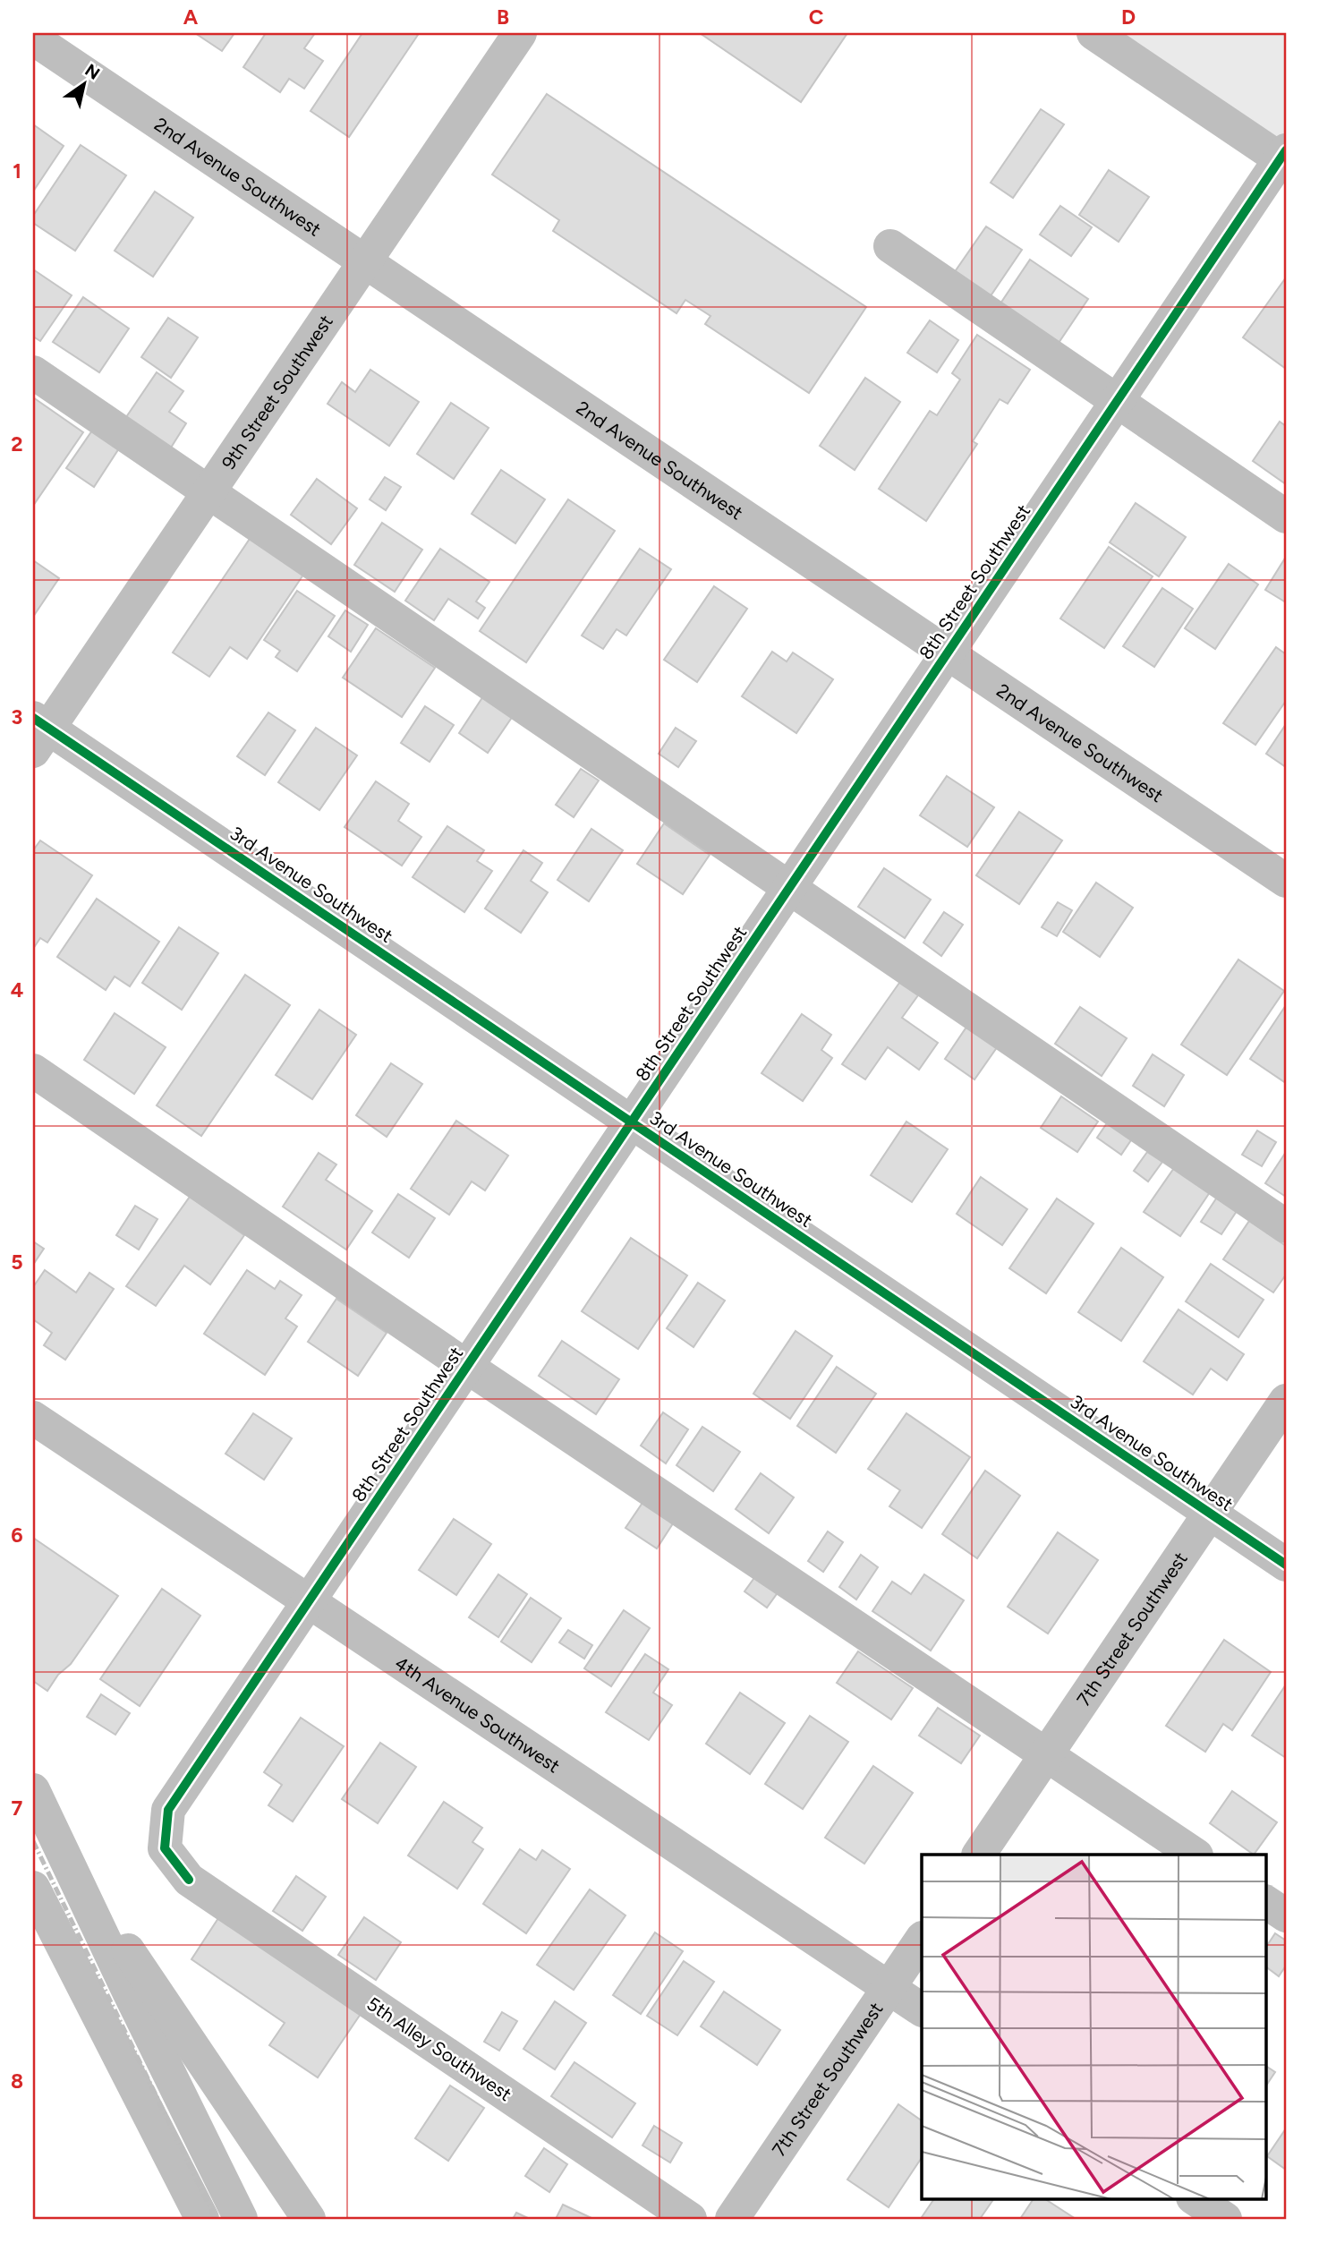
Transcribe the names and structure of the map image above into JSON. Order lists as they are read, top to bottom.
{
  "streets": {
    "street": [
      "2nd Avenue Southwest",
      "9th Street Southwest",
      "8th Street Southwest",
      "3rd Avenue Southwest",
      "7th Street Southwest",
      "4th Avenue Southwest",
      "5th Alley Southwest"
    ]
  },
  "crossings": [
    ["2nd Avenue Southwest", "9th Street Southwest"],
    ["2nd Avenue Southwest", "8th Street Southwest"],
    ["9th Street Southwest", "3rd Avenue Southwest"],
    ["8th Street Southwest", "3rd Avenue Southwest"],
    ["8th Street Southwest", "4th Avenue Southwest"],
    ["8th Street Southwest", "5th Alley Southwest"],
    ["3rd Avenue Southwest", "7th Street Southwest"],
    ["7th Street Southwest", "4th Avenue Southwest"]
  ],
  "north": "top right",
  "grid": {
    "columns": [
      "A",
      "B",
      "C",
      "D"
    ],
    "rows": [
      "1",
      "2",
      "3",
      "4",
      "5",
      "6",
      "7",
      "8"
    ]
  }
}
